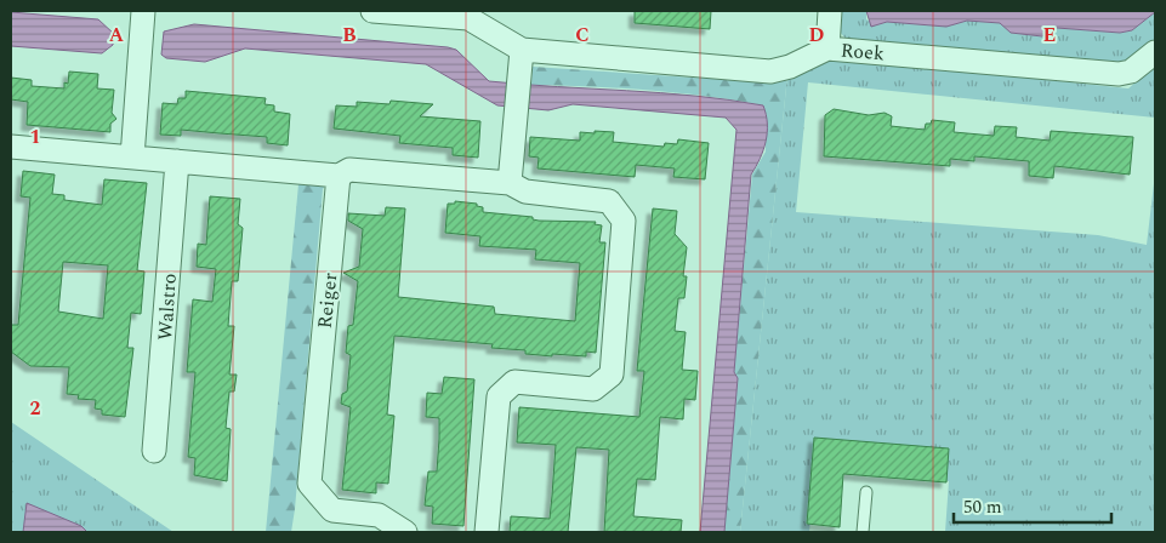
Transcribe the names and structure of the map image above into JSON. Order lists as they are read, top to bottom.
{
  "streets": {
    "street": ["Roek", "Reiger", "Walstro"]
  },
  "scale_bar": "50 m",
  "grid": {
    "columns": [
      "A",
      "B",
      "C",
      "D",
      "E"
    ],
    "rows": ["1", "2"]
  }
}
